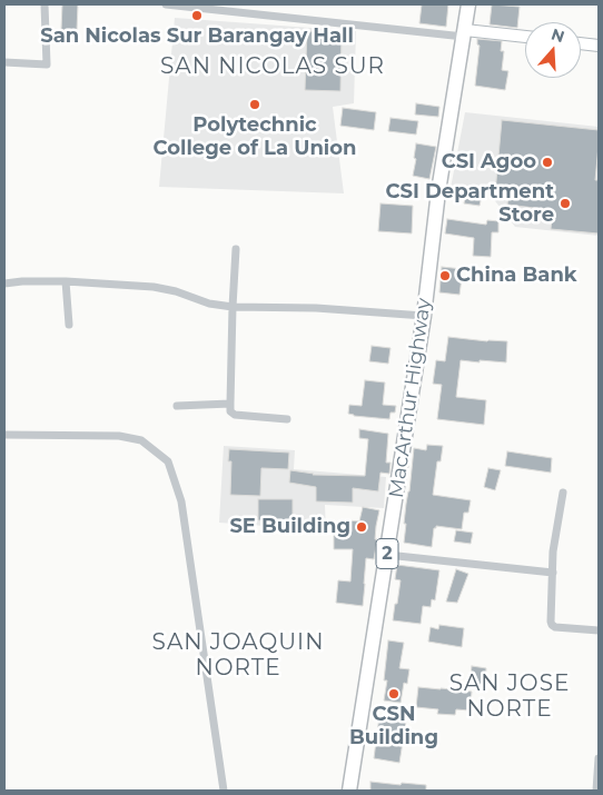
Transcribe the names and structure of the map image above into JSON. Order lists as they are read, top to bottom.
{
  "streets": {
    "highway": ["MacArthur Highway", "2"]
  },
  "districts": ["SAN NICOLAS SUR", "SAN JOAQUIN NORTE", "SAN JOSE NORTE"],
  "places": [
    "San Nicolas Sur Barangay Hall",
    "Polytechnic College of La Union",
    "CSI Agoo",
    "CSI Department Store",
    "China Bank",
    "SE Building",
    "CSN Building"
  ],
  "north": "top"
}
